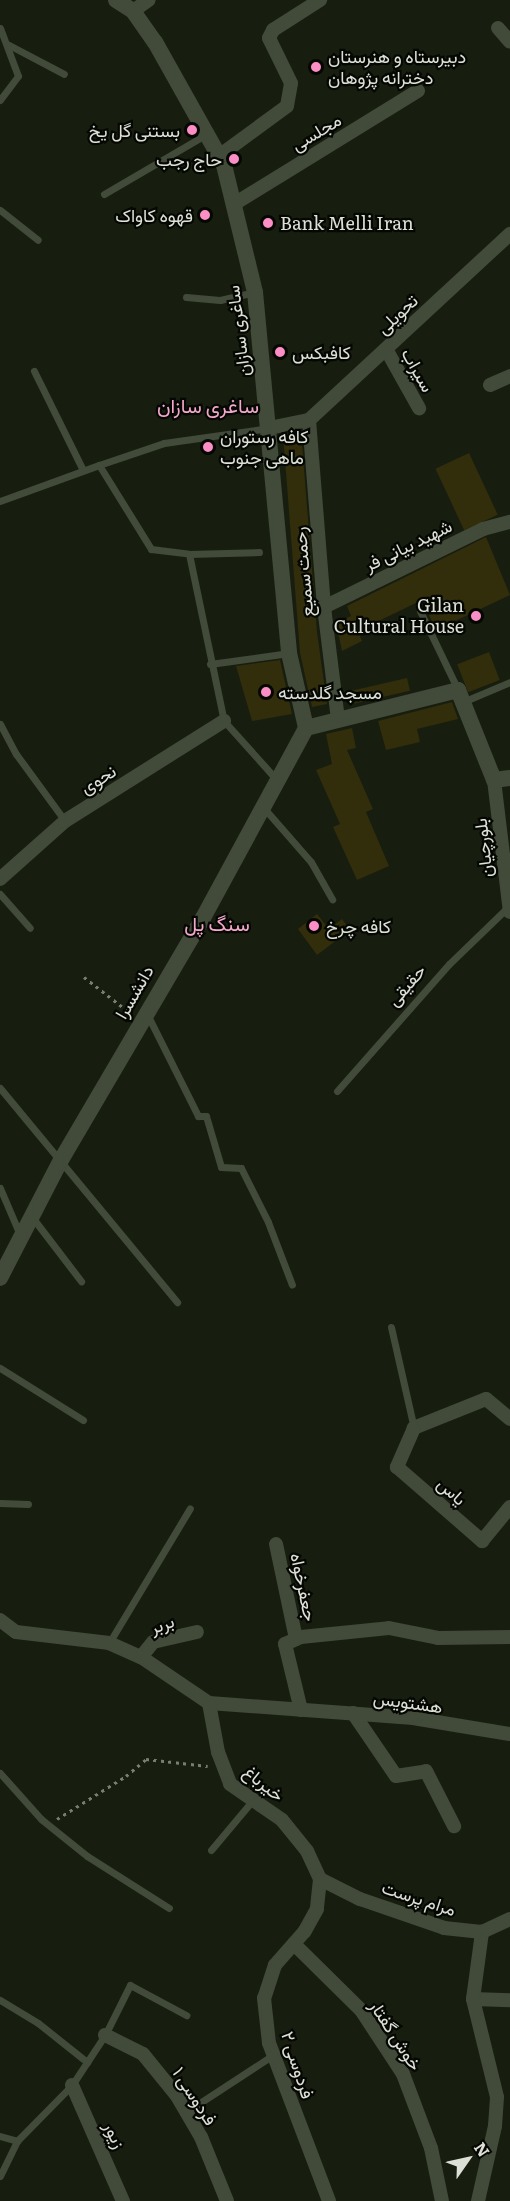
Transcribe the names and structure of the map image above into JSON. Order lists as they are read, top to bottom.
{
  "streets": {
    "street": [
      "مجلسی",
      "تحویلی",
      "ساغری سازان",
      "سیراب",
      "شهید بیانی فر",
      "رحمت سمیع",
      "نحوی",
      "بلورچیان",
      "دانشسرا",
      "یاس",
      "جعفرخواه",
      "بربر",
      "هشتویس",
      "خیرباغ",
      "مرام پرست",
      "خوش گفتار",
      "فردوسی ۲",
      "فردوسی ۱",
      "زیور"
    ],
    "lane": ["حقیقی"]
  },
  "crossings": [
    ["مجلسی", "ساغری سازان"],
    ["تحویلی", "سیراب"],
    ["تحویلی", "رحمت سمیع"],
    ["ساغری سازان", "دانشسرا"],
    ["شهید بیانی فر", "رحمت سمیع"],
    ["بلورچیان", "حقیقی"],
    ["هشتویس", "خیرباغ"],
    ["خیرباغ", "مرام پرست"],
    ["خیرباغ", "فردوسی ۲"],
    ["مرام پرست", "فردوسی ۲"],
    ["خوش گفتار", "فردوسی ۲"]
  ],
  "districts": ["ساغری سازان", "سنگ پل"],
  "places": [
    "دبیرستاه و هنرستان دخترانه پژوهان",
    "بستنی گل یخ",
    "حاج رجب",
    "قهوه کاواک",
    "Bank Melli Iran",
    "کافبکس",
    "کافه رستوران ماهی جنوب",
    "Gilan Cultural House",
    "مسجد گلدسته",
    "کافه چرخ"
  ],
  "north": "top right"
}
